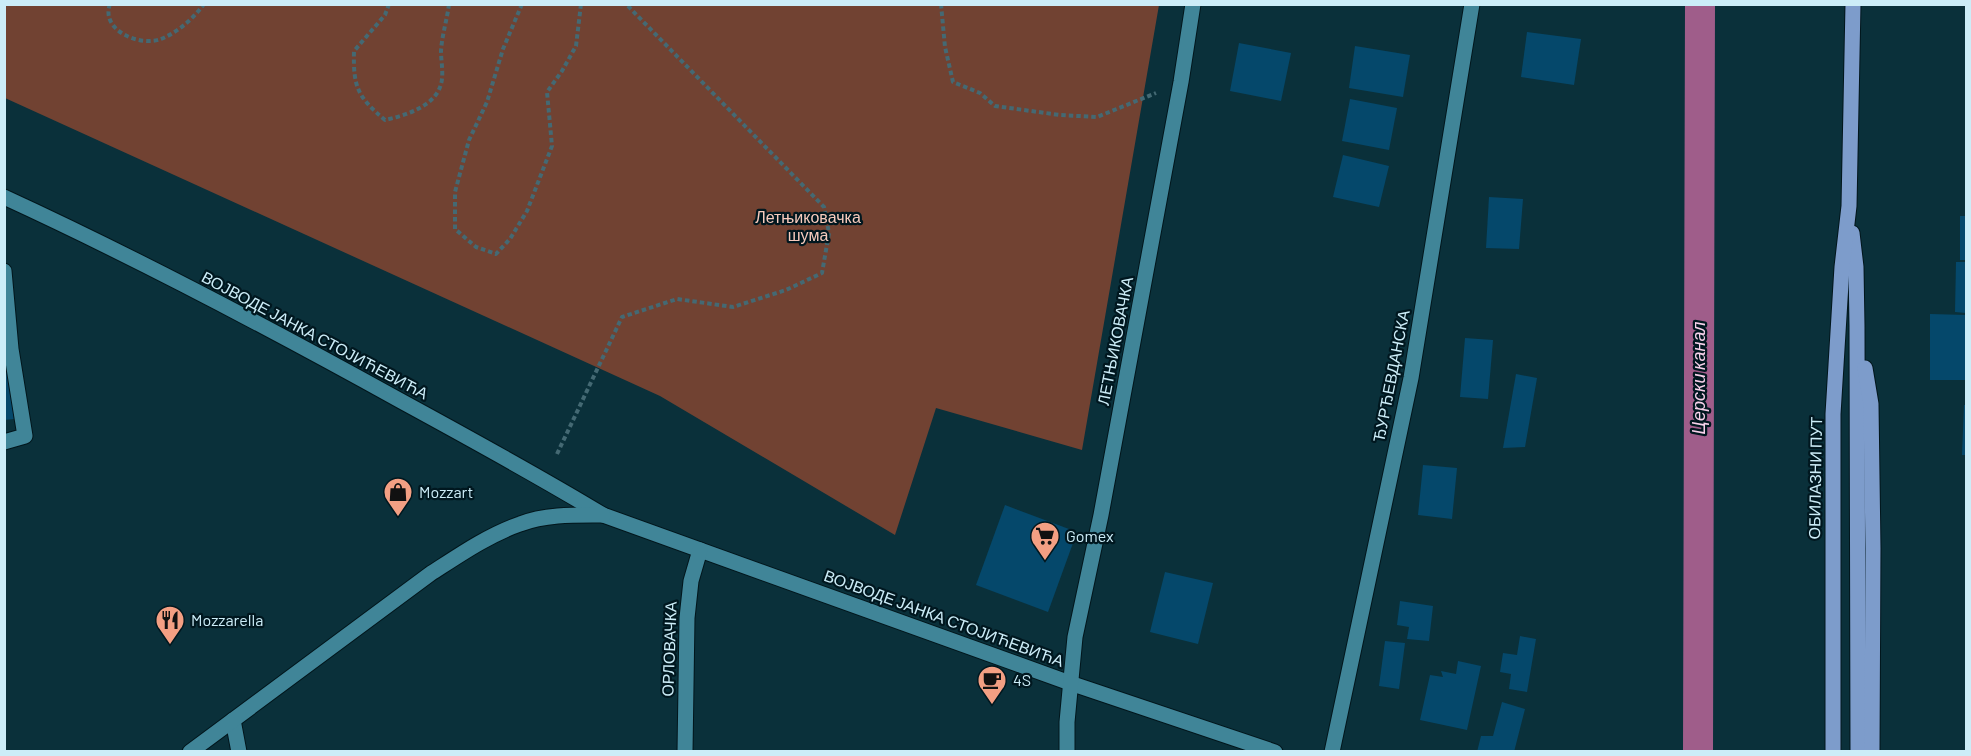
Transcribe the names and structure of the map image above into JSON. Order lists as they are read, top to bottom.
{
  "streets": {
    "main road": ["ОБИЛАЗНИ ПУТ"],
    "street": [
      "ВОЈВОДЕ ЈАНКА СТОЈИЋЕВИЋА",
      "ЛЕТЊИКОВАЧКА",
      "ЂУРЂЕВДАНСКА",
      "ОРЛОВАЧКА"
    ]
  },
  "crossings": [
    ["ВОЈВОДЕ ЈАНКА СТОЈИЋЕВИЋА", "ЛЕТЊИКОВАЧКА"],
    ["ВОЈВОДЕ ЈАНКА СТОЈИЋЕВИЋА", "ОРЛОВАЧКА"]
  ],
  "water": ["Церски канал"],
  "parks": ["Летњиковачка шума"],
  "places": {
    "shop": ["Mozzart"],
    "supermarket": ["Gomex"],
    "restaurant": ["Mozzarella"],
    "cafe": ["4S"]
  }
}
